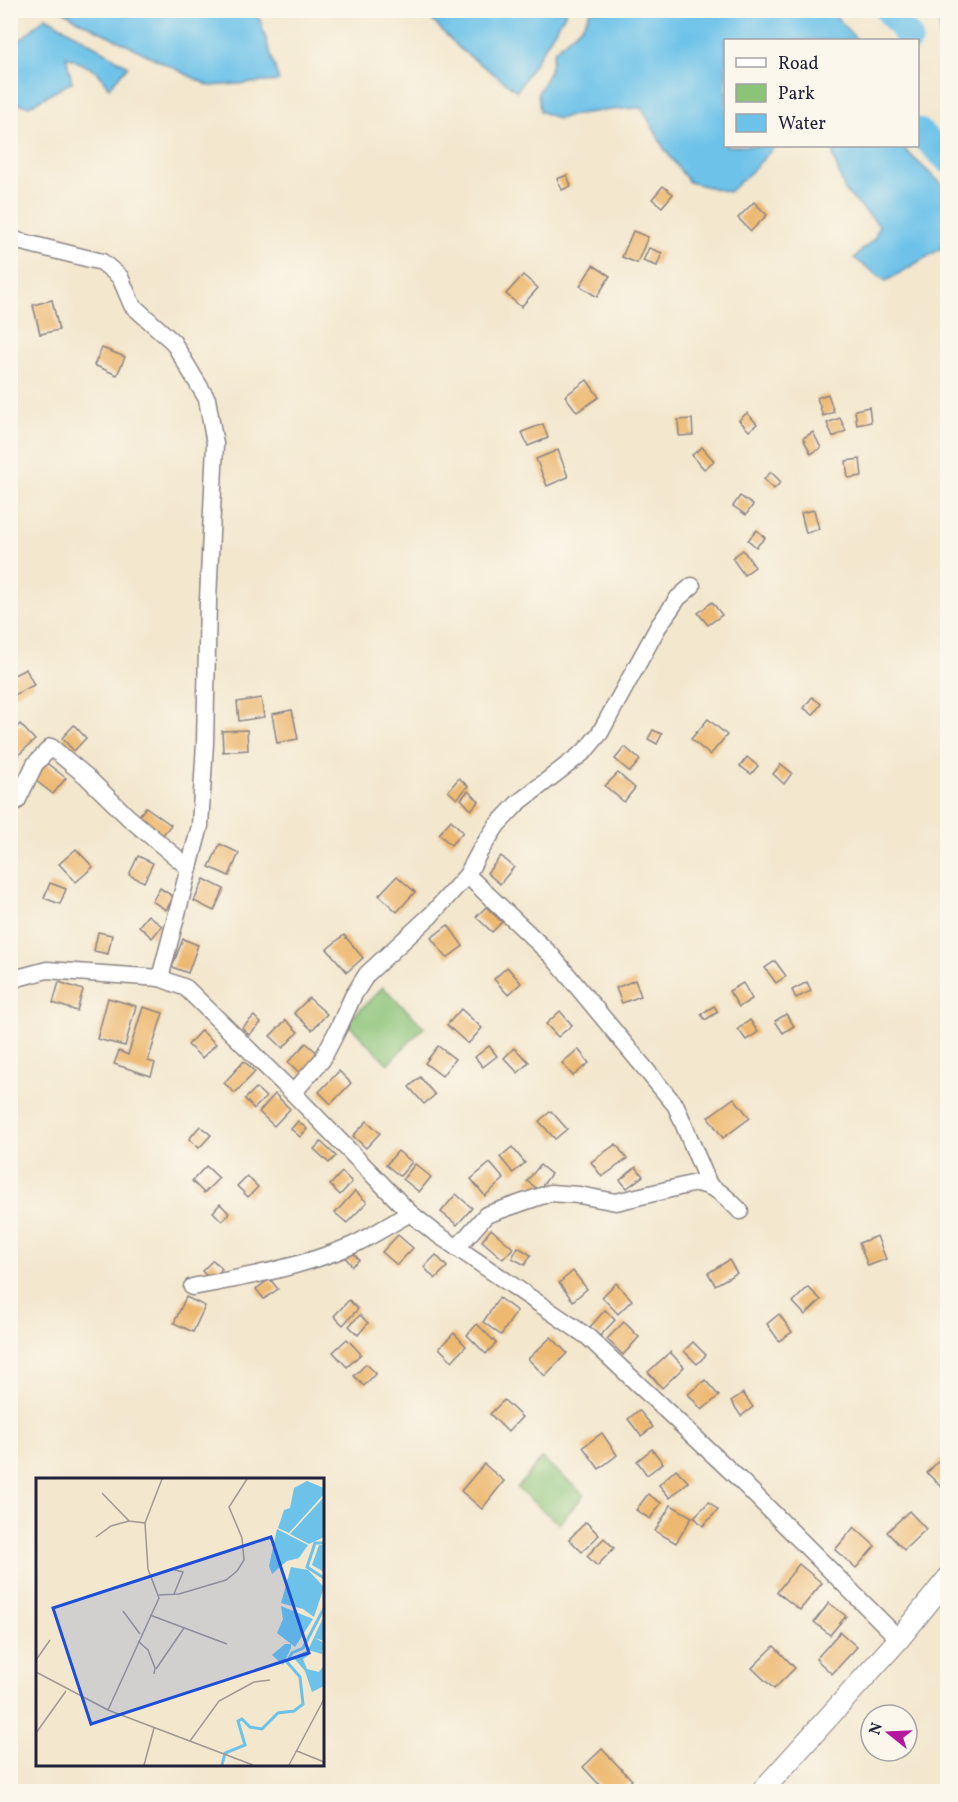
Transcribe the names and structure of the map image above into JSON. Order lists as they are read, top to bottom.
{
  "legend": ["Road", "Park", "Water"],
  "north": "left"
}
